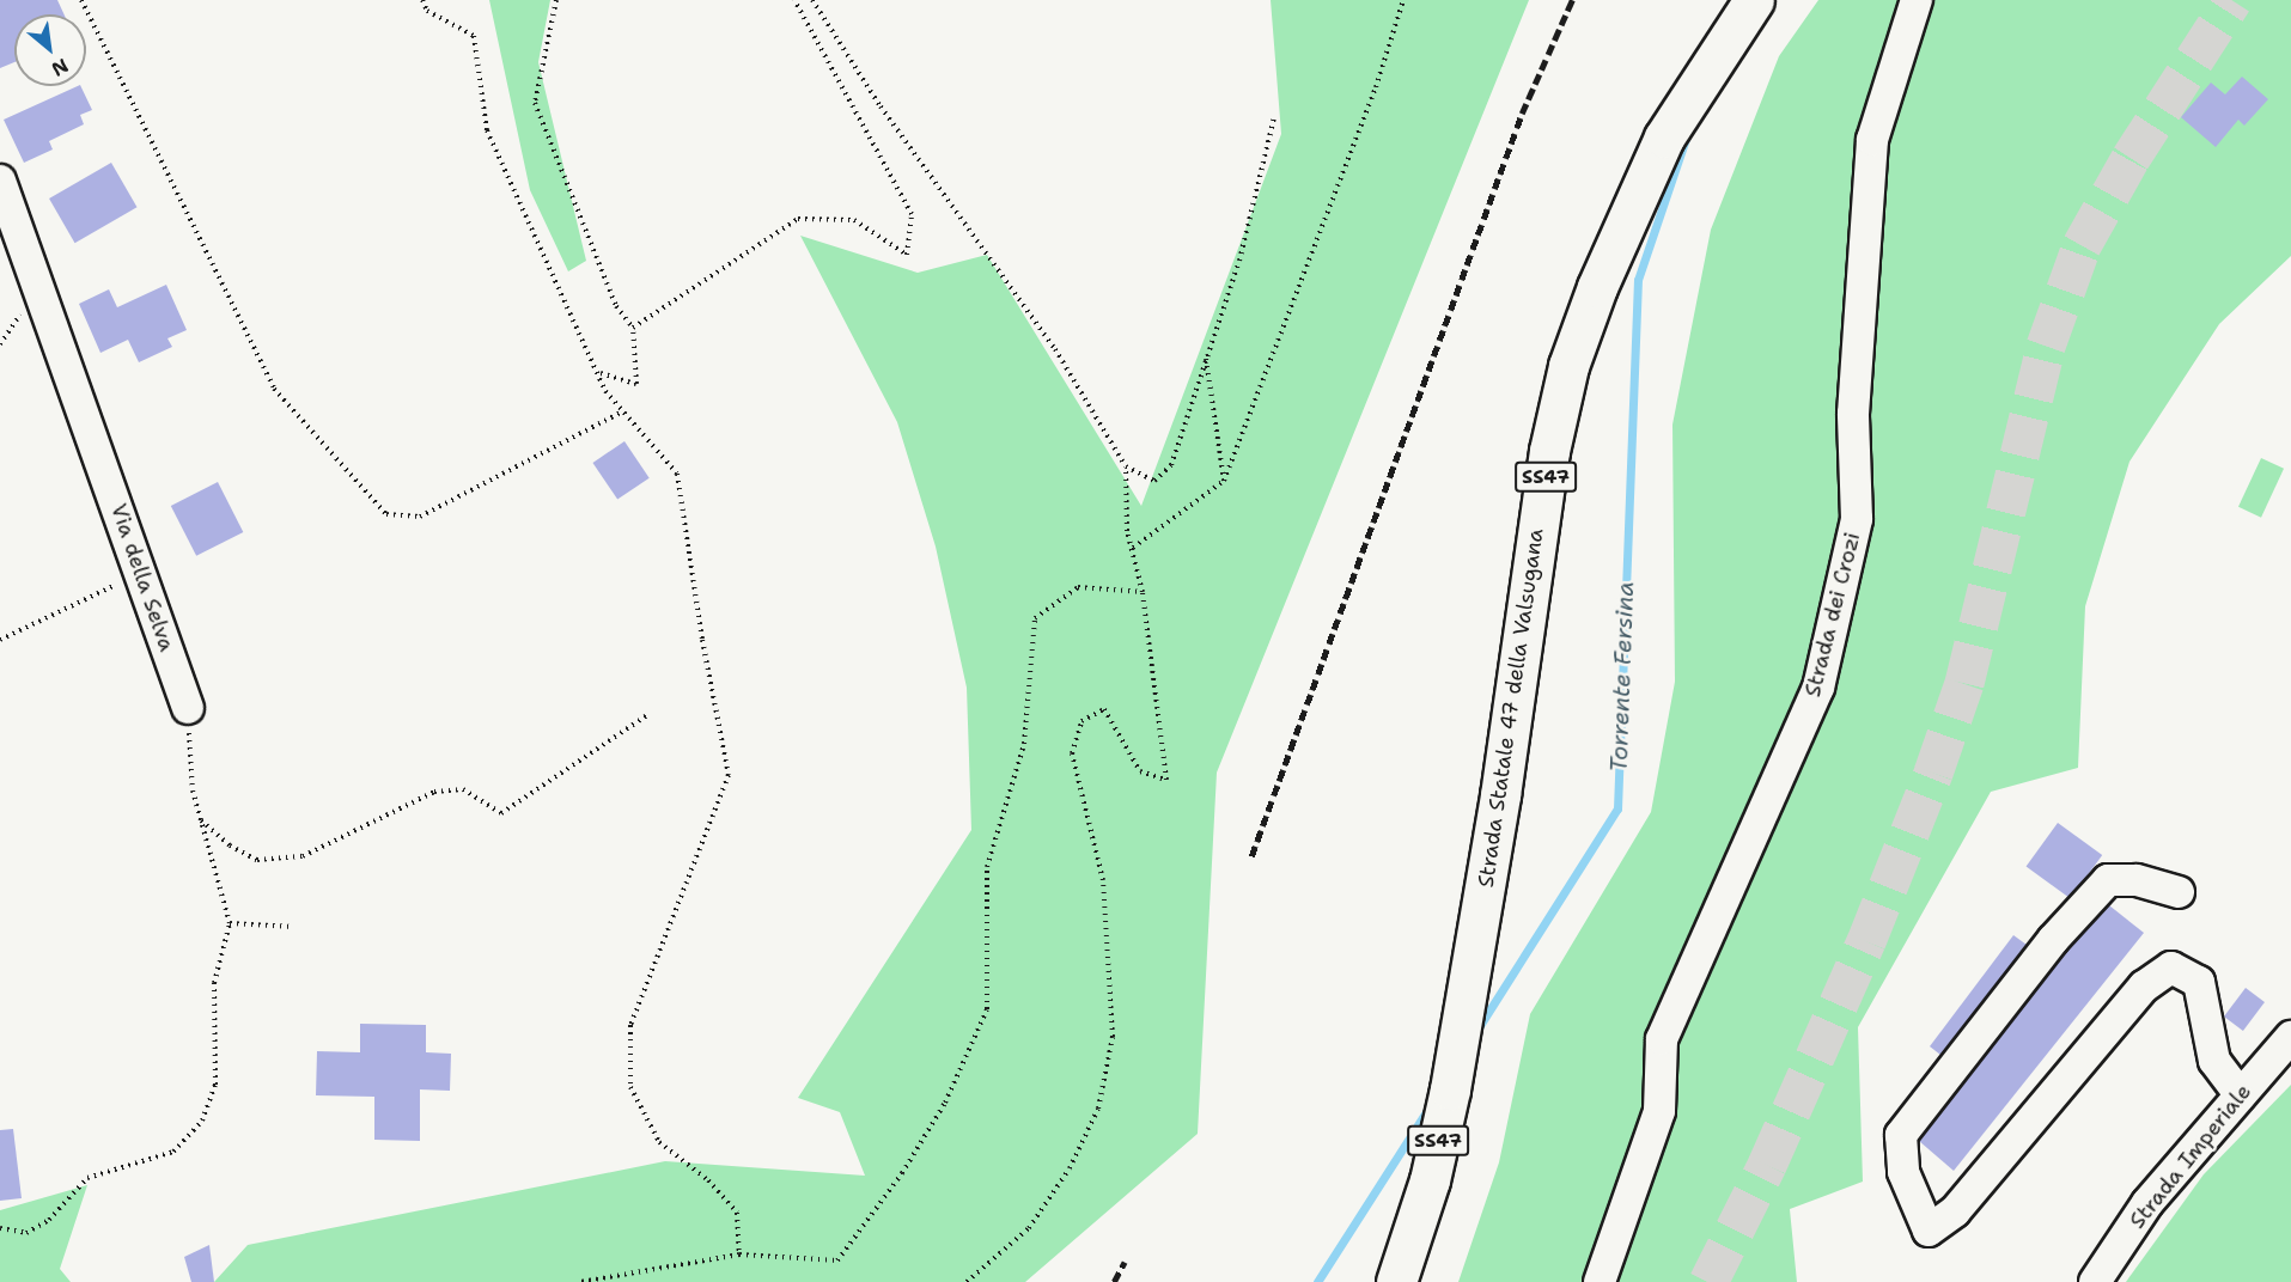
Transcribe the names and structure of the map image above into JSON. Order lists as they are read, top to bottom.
{
  "streets": {
    "highway": ["SS47", "Strada Statale 47 della Valsugana"],
    "street": ["Via della Selva", "Strada dei Crozi", "Strada Imperiale"]
  },
  "water": ["Torrente Fersina"],
  "north": "bottom right"
}
